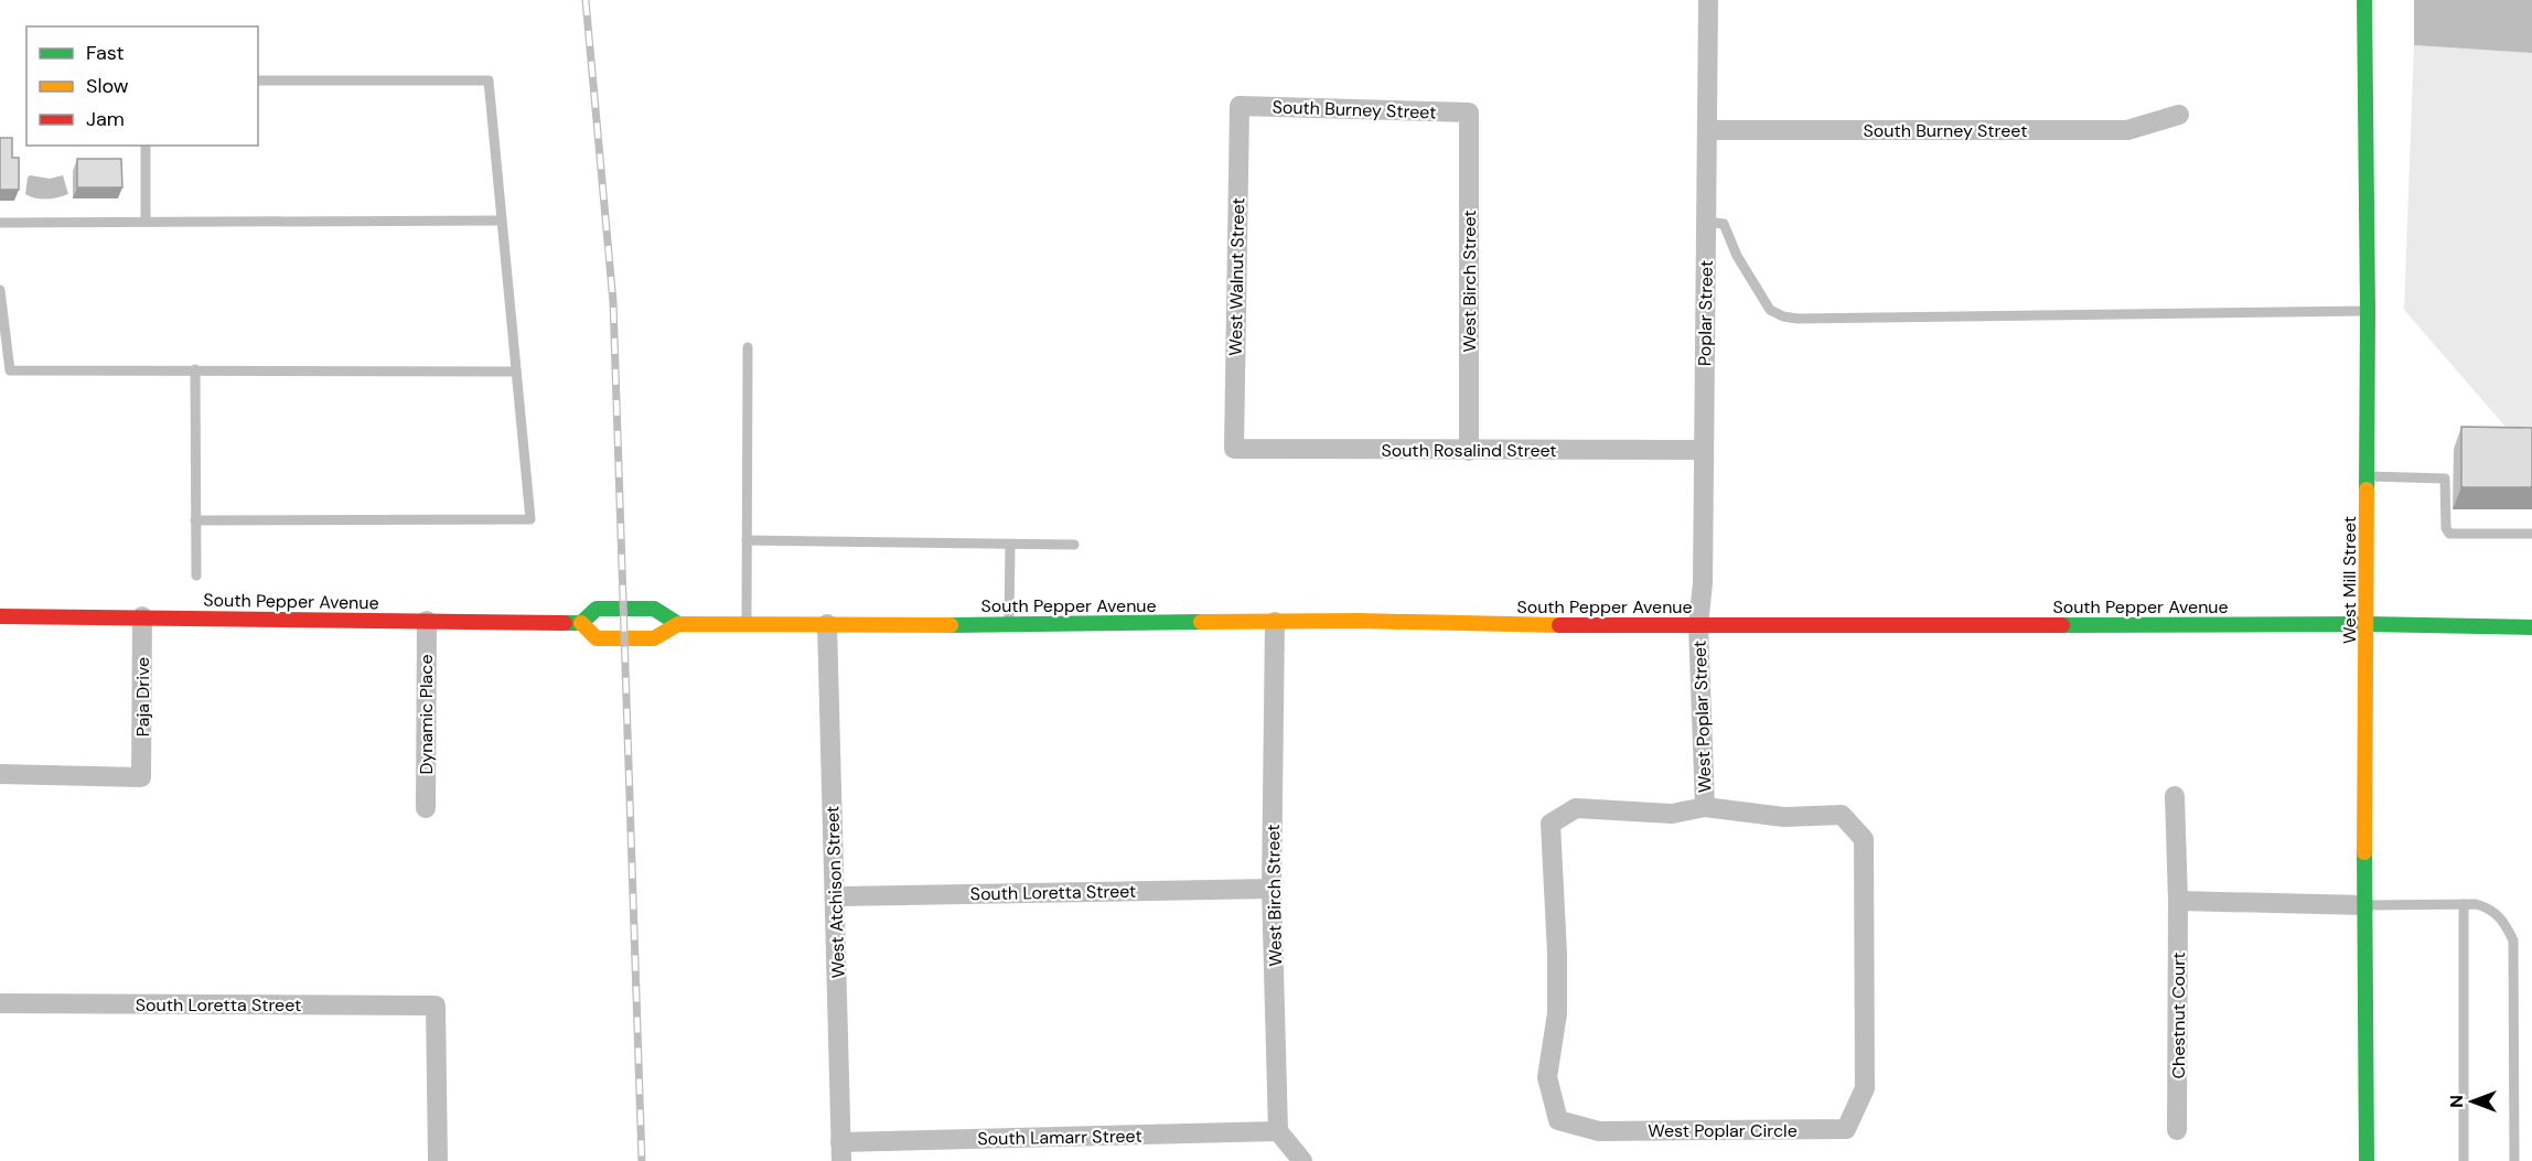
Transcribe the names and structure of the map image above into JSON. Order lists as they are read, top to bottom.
{
  "streets": {
    "main road": ["West Mill Street", "South Pepper Avenue"],
    "street": [
      "South Burney Street",
      "West Walnut Street",
      "West Birch Street",
      "Poplar Street",
      "South Rosalind Street",
      "Paja Drive",
      "Dynamic Place",
      "West Poplar Street",
      "West Atchison Street",
      "South Loretta Street",
      "Chestnut Court",
      "West Poplar Circle",
      "South Lamarr Street"
    ]
  },
  "crossings": [
    ["South Burney Street", "West Walnut Street"],
    ["South Burney Street", "West Birch Street"],
    ["South Burney Street", "Poplar Street"],
    ["West Walnut Street", "South Rosalind Street"],
    ["West Birch Street", "South Rosalind Street"],
    ["West Birch Street", "South Pepper Avenue"],
    ["West Birch Street", "South Loretta Street"],
    ["West Birch Street", "South Lamarr Street"],
    ["Poplar Street", "South Rosalind Street"],
    ["Poplar Street", "South Pepper Avenue"],
    ["Poplar Street", "West Poplar Street"],
    ["West Mill Street", "South Pepper Avenue"],
    ["South Pepper Avenue", "Paja Drive"],
    ["South Pepper Avenue", "Dynamic Place"],
    ["South Pepper Avenue", "West Poplar Street"],
    ["South Pepper Avenue", "West Atchison Street"],
    ["West Poplar Street", "West Poplar Circle"],
    ["West Atchison Street", "South Loretta Street"],
    ["West Atchison Street", "South Lamarr Street"]
  ],
  "legend": ["Fast", "Slow", "Jam"],
  "north": "left"
}
